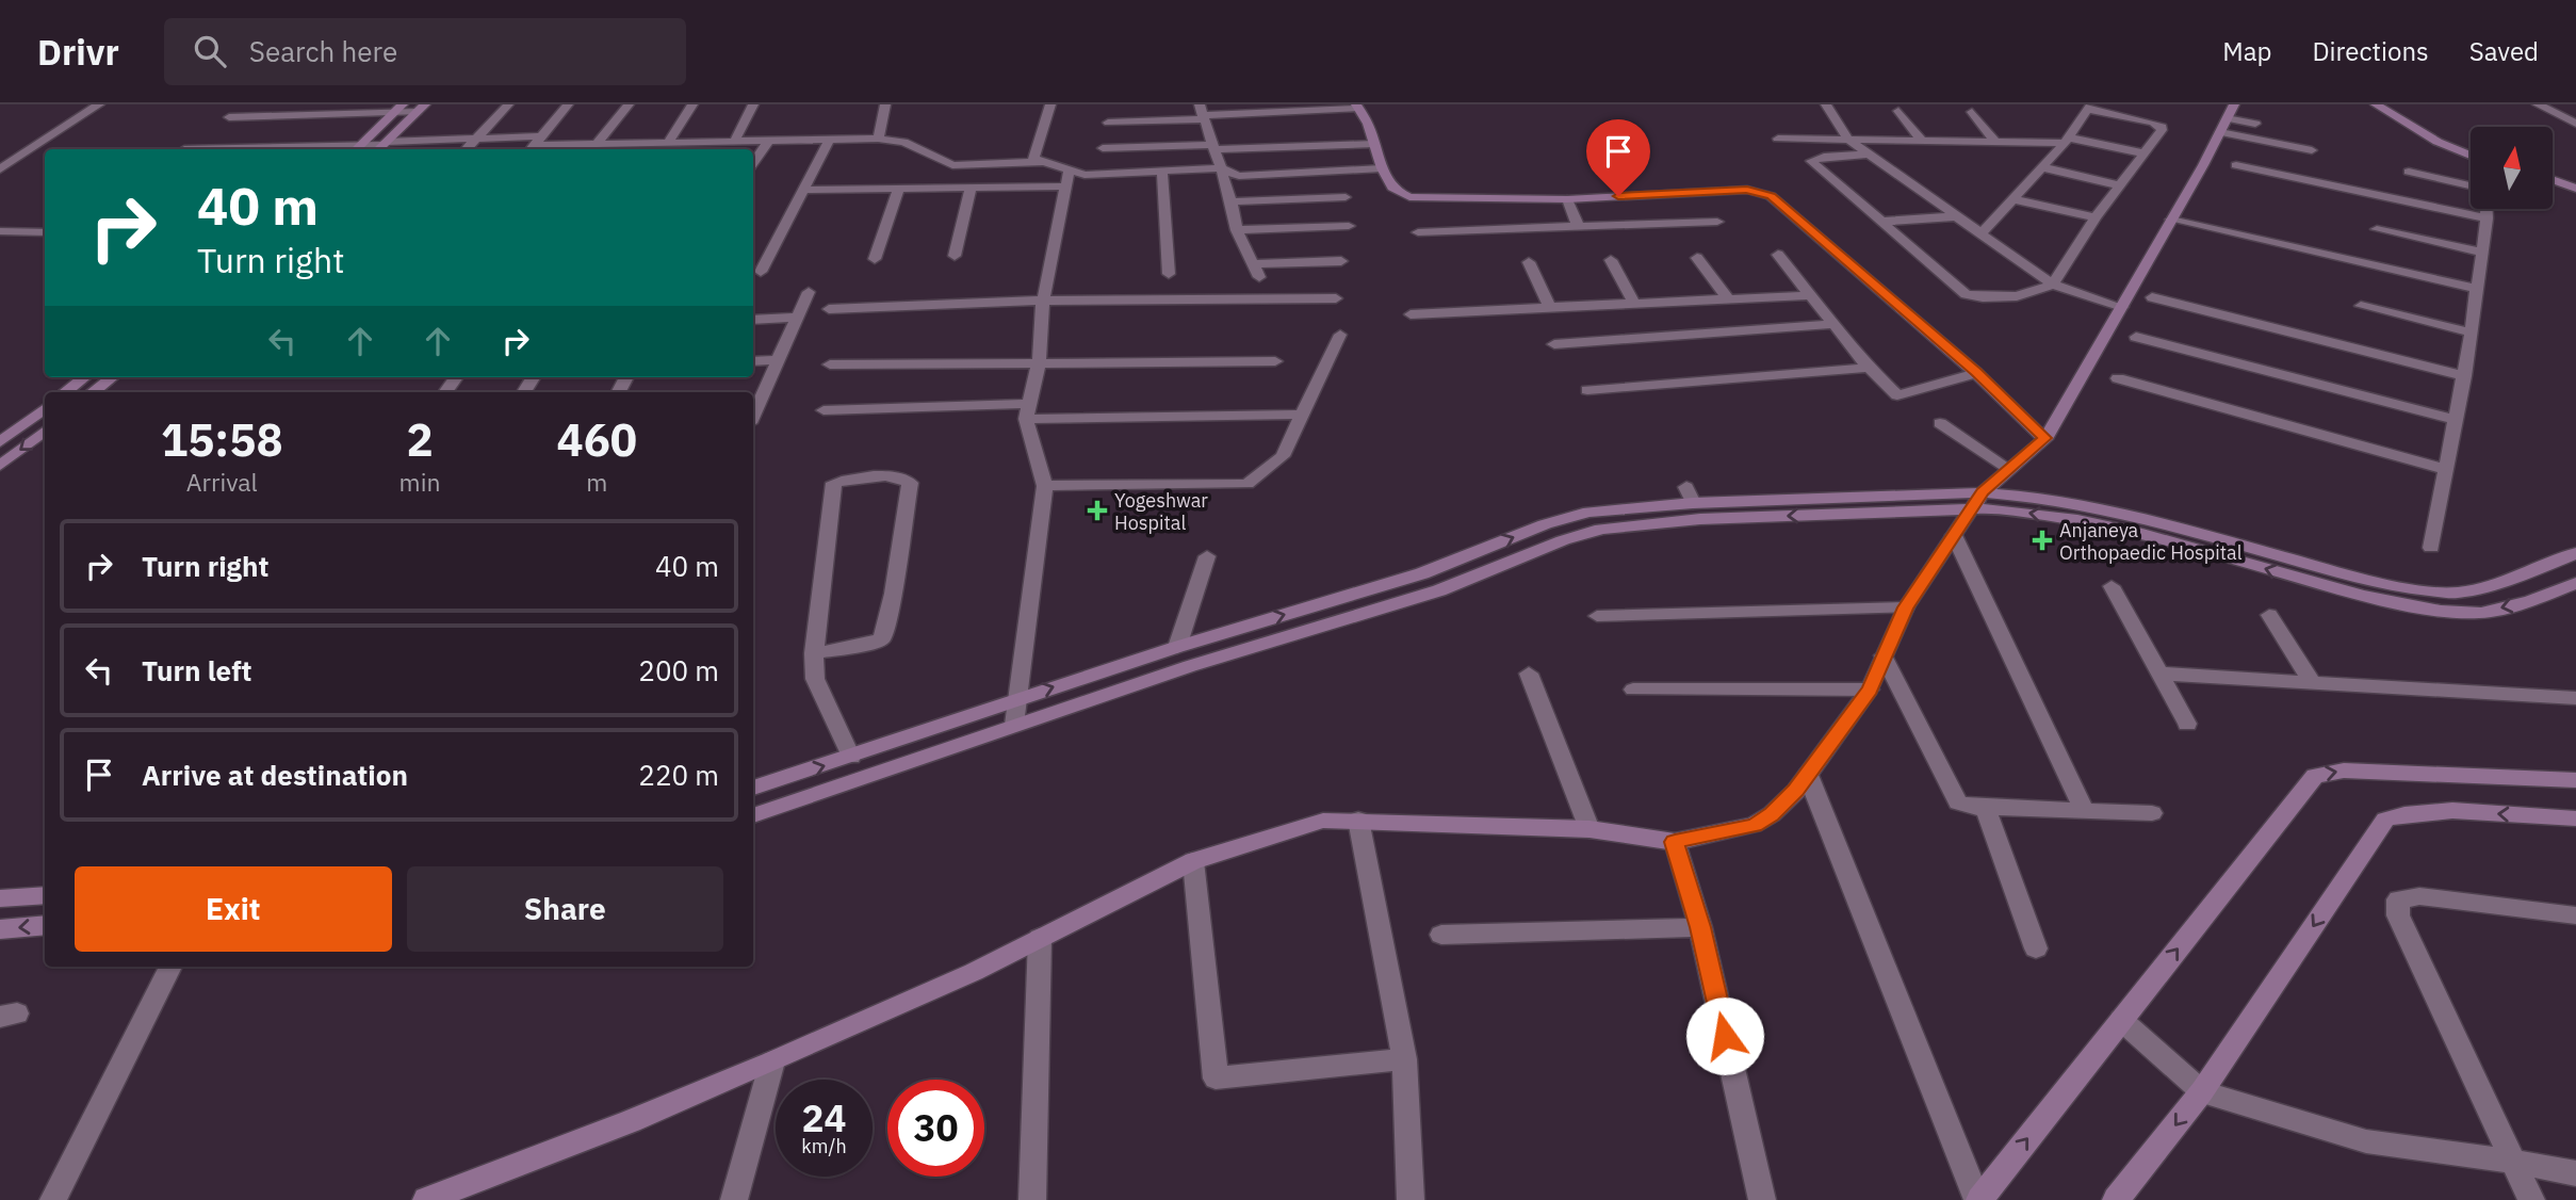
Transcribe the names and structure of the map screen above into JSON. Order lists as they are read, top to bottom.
{
  "places": {
    "health": ["Yogeshwar Hospital", "Anjaneya Orthopaedic Hospital"]
  },
  "north": "top",
  "page": {
    "header": "Drivr",
    "search": "Search here",
    "nav": ["Map", "Directions", "Saved"],
    "turn": ["40 m", "Turn right"],
    "eta": [
      "15:58",
      "Arrival",
      "2",
      "min",
      "460",
      "m"
    ],
    "list": [
      {
        "name": "Turn right",
        "value": "40 m"
      },
      {
        "name": "Turn left",
        "value": "200 m"
      },
      {
        "name": "Arrive at destination",
        "value": "220 m"
      }
    ],
    "buttons": ["Exit", "Share"],
    "speed": "24 km/h",
    "limit": "30"
  }
}
